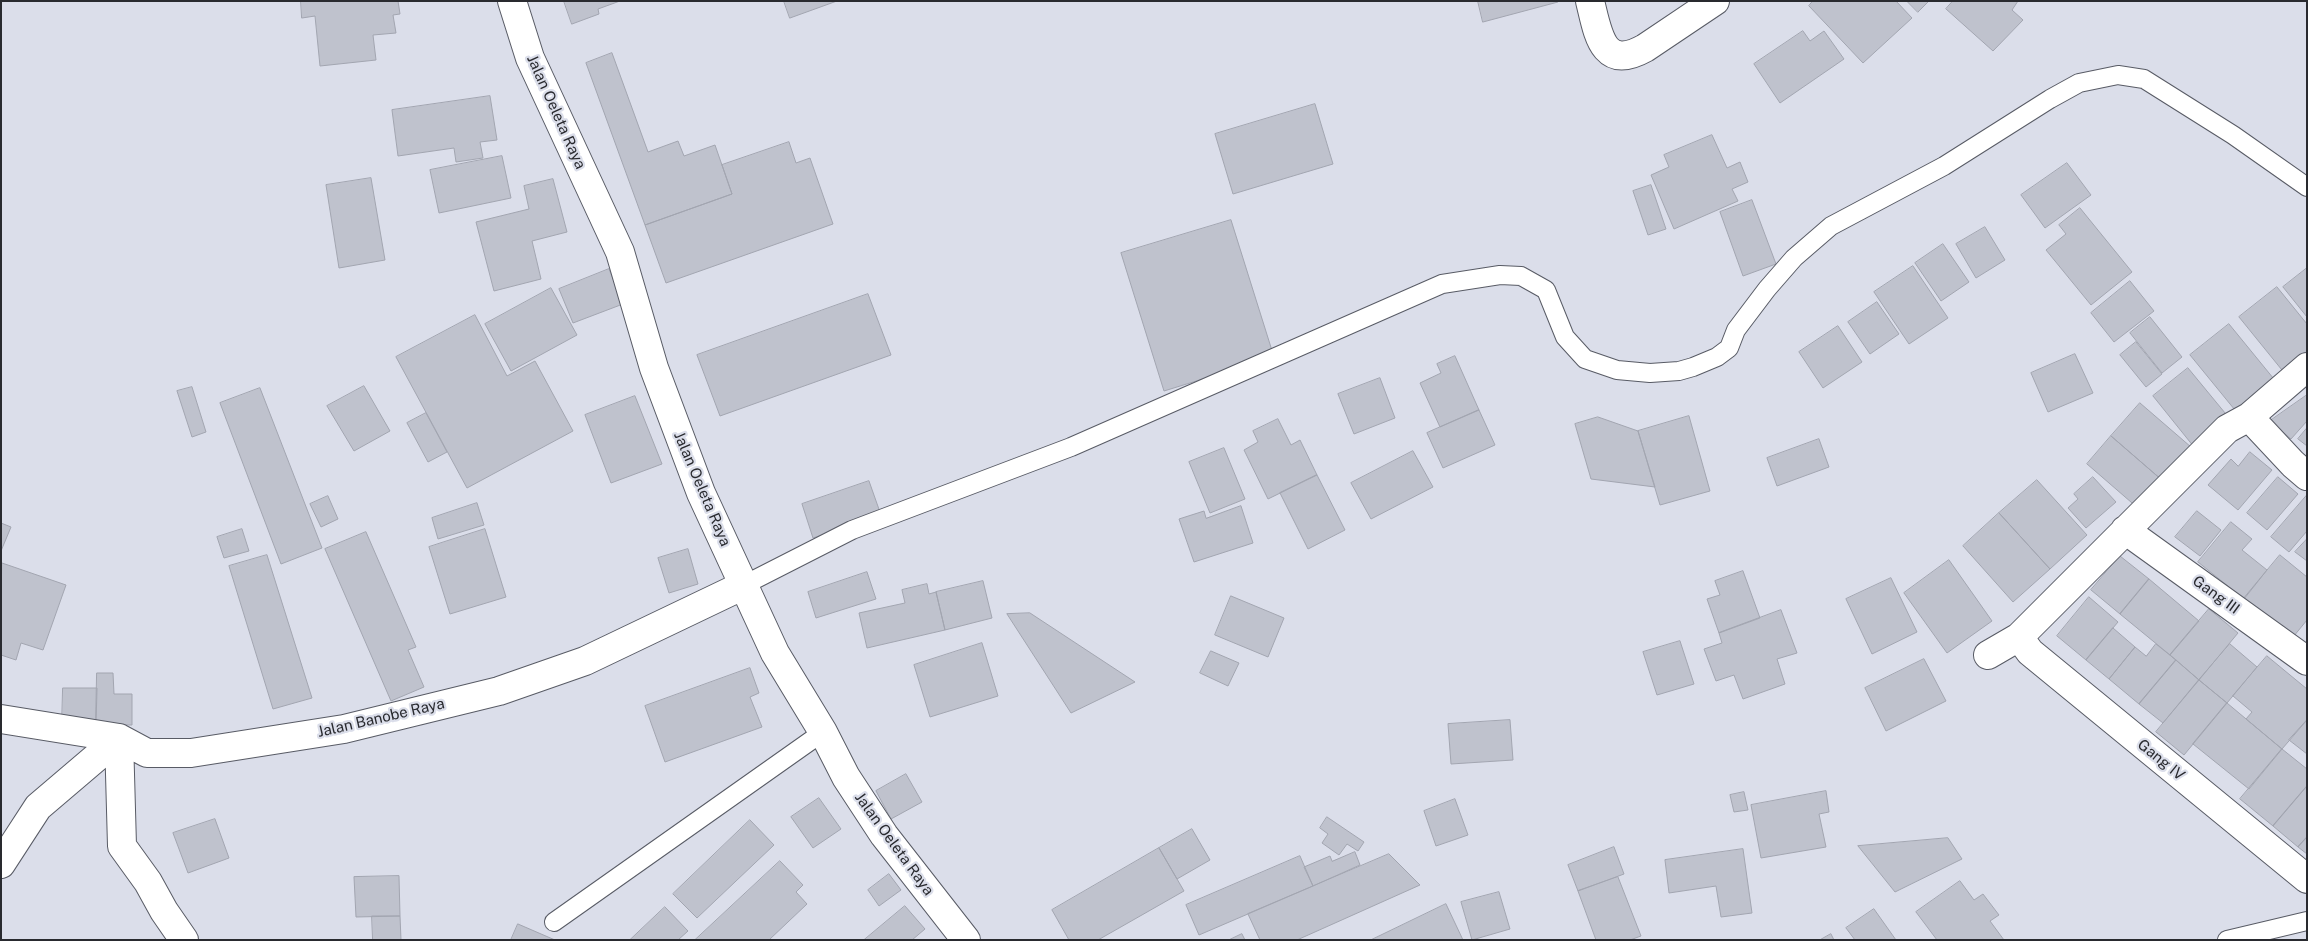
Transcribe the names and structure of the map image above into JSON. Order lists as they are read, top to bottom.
{
  "streets": {
    "street": [
      "Jalan Oeleta Raya",
      "Gang III",
      "Jalan Banobe Raya",
      "Gang IV"
    ]
  },
  "crossings": [
    ["Jalan Oeleta Raya", "Jalan Banobe Raya"]
  ]
}
